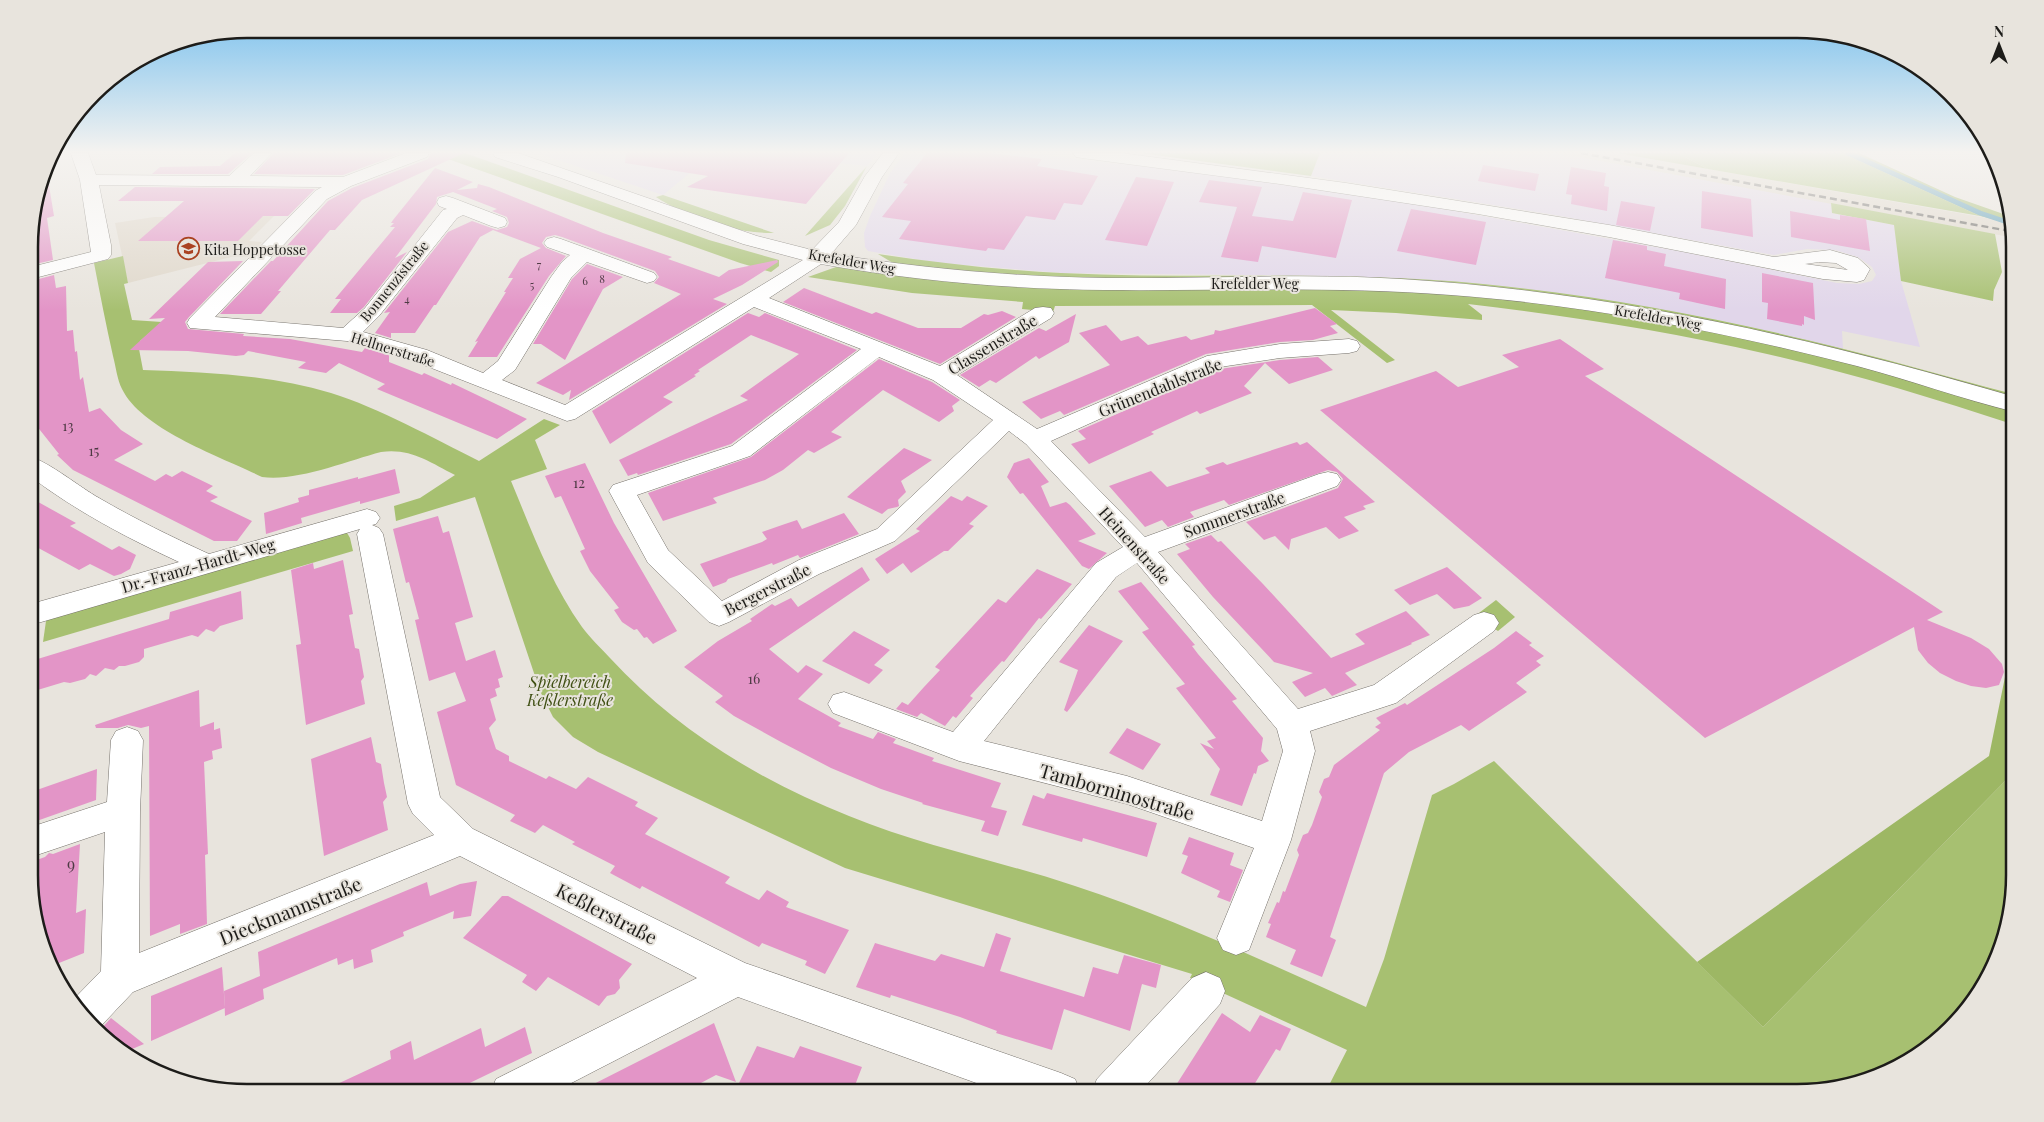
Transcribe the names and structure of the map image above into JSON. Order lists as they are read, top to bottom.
{
  "streets": {
    "street": [
      "Krefelder Weg",
      "Bonnenzistraße",
      "Classenstraße",
      "Hellnerstraße",
      "Grünendahlstraße",
      "Sommerstraße",
      "Heinenstraße",
      "Dr.-Franz-Hardt-Weg",
      "Bergerstraße",
      "Tamborninostraße",
      "Dieckmannstraße",
      "Keßlerstraße"
    ]
  },
  "crossings": [
    ["Krefelder Weg", "Hellnerstraße"],
    ["Bonnenzistraße", "Hellnerstraße"],
    ["Classenstraße", "Heinenstraße"],
    ["Hellnerstraße", "Heinenstraße"],
    ["Grünendahlstraße", "Heinenstraße"],
    ["Sommerstraße", "Heinenstraße"],
    ["Heinenstraße", "Bergerstraße"],
    ["Heinenstraße", "Tamborninostraße"],
    ["Dr.-Franz-Hardt-Weg", "Keßlerstraße"],
    ["Dieckmannstraße", "Keßlerstraße"]
  ],
  "parks": ["Spielbereich Keßlerstraße"],
  "places": {
    "school or university": ["Kita Hoppetosse"]
  },
  "house_numbers": [
    "7",
    "8",
    "6",
    "5",
    "4",
    "13",
    "15",
    "12",
    "16",
    "9"
  ],
  "north": "top"
}
